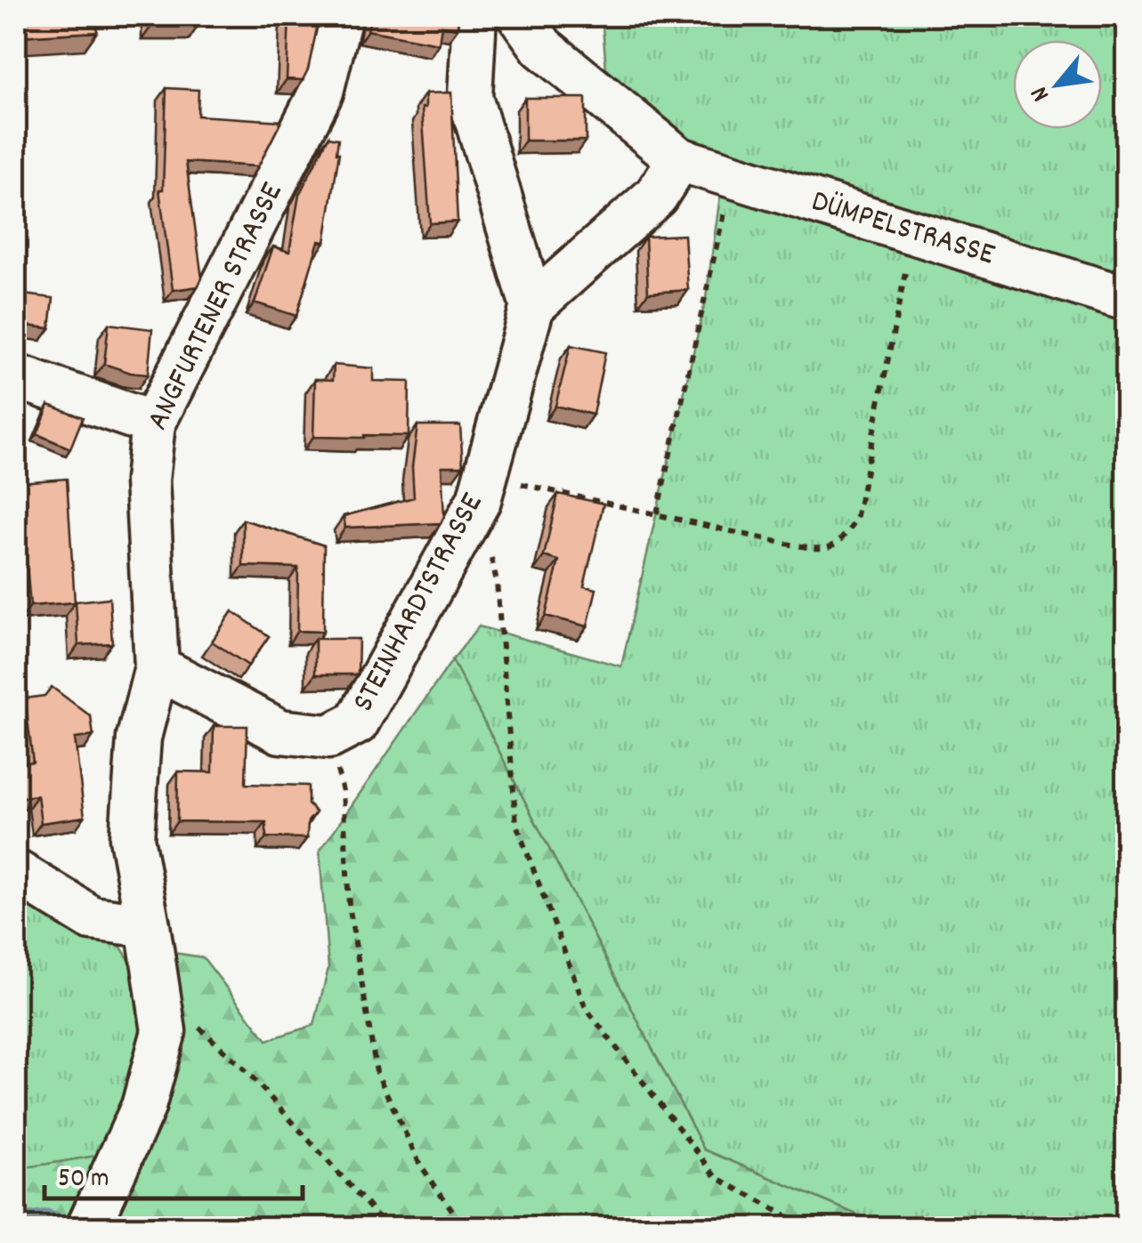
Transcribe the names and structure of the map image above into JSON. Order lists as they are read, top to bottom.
{
  "streets": {
    "street": ["DÜMPELSTRASSE", "ANGFURTENER STRASSE", "STEINHARDTSTRASSE"]
  },
  "crossings": [
    ["ANGFURTENER STRASSE", "STEINHARDTSTRASSE"]
  ],
  "scale_bar": "50 m",
  "north": "bottom left"
}
